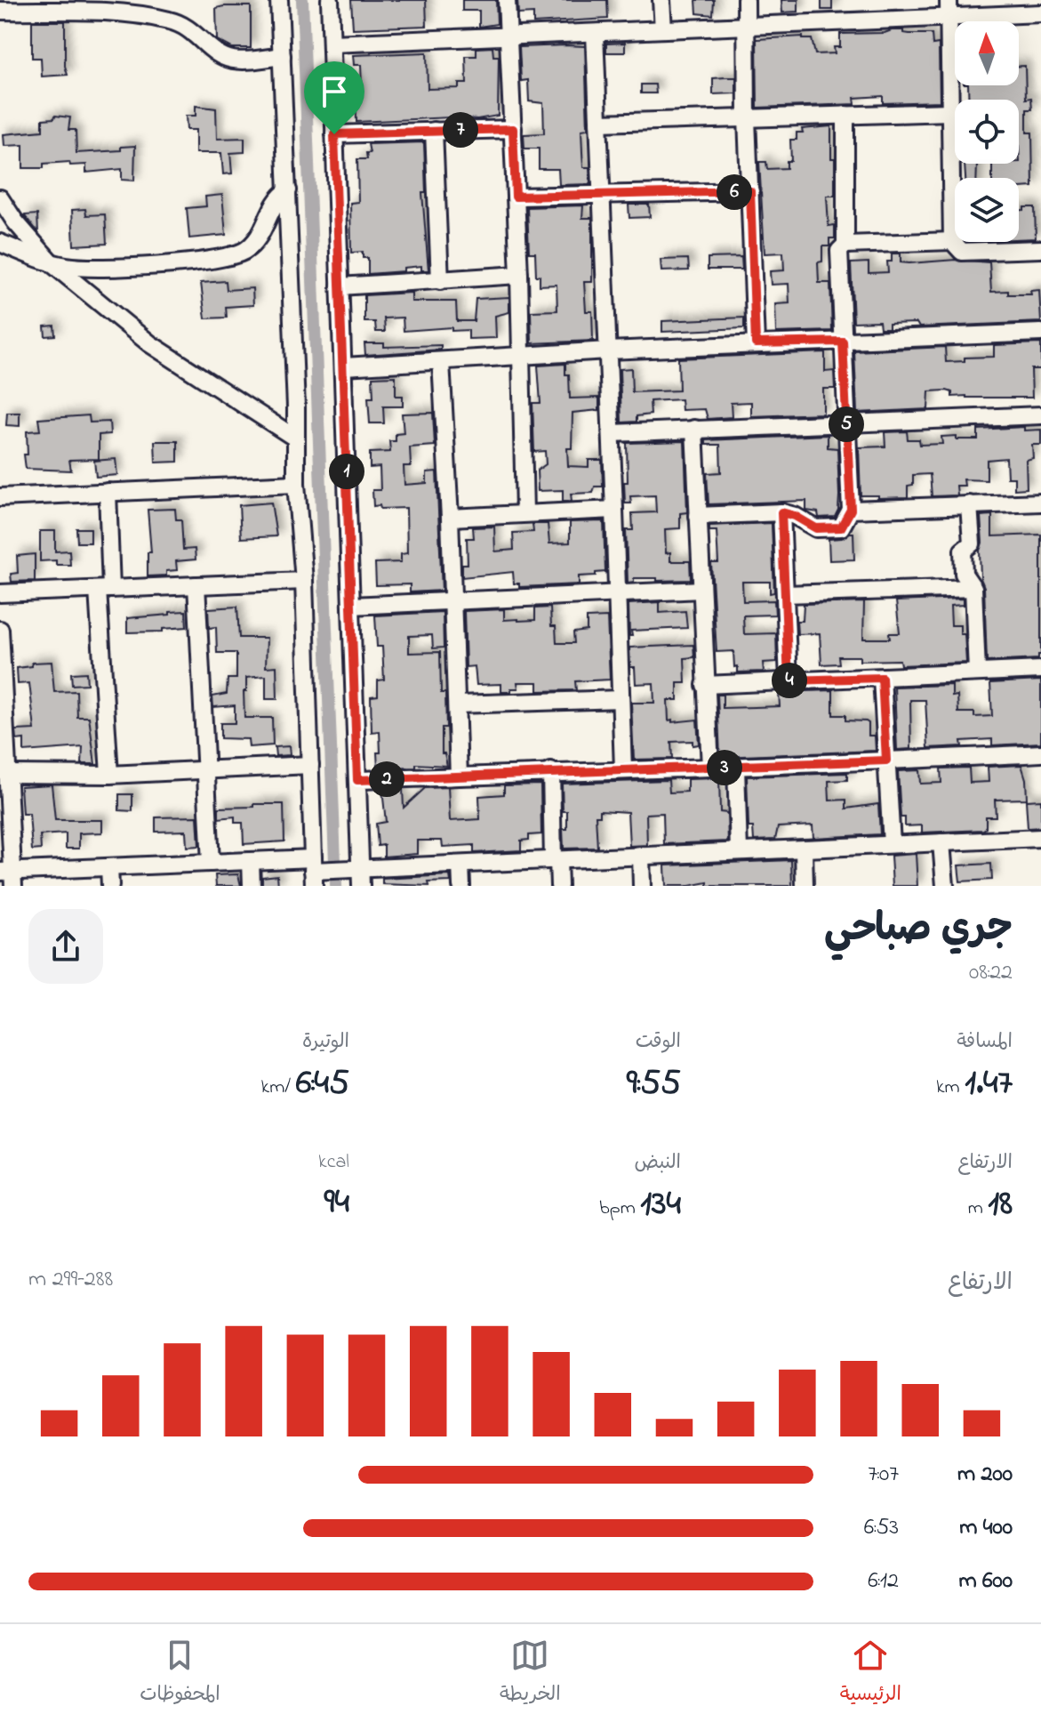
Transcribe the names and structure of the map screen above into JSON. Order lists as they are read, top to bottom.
{
  "north": "top",
  "page": {
    "pins": [
      "7",
      "6",
      "5",
      "1",
      "4",
      "3",
      "2"
    ],
    "heading": ["جري صباحي", "08:22"],
    "stats": [
      ["المسافة", "1.47 km"],
      ["الوقت", "9:55"],
      ["الوتيرة", "6:45 /km"],
      ["الارتفاع", "18 m"],
      ["النبض", "134 bpm"],
      ["kcal", "94"]
    ],
    "chart": ["الارتفاع", "288–299 m"],
    "list": [
      {
        "name": "200 m",
        "note": "7:07"
      },
      {
        "name": "400 m",
        "note": "6:53"
      },
      {
        "name": "600 m",
        "note": "6:12"
      }
    ],
    "tabs": ["الرئيسية", "الخريطة", "المحفوظات"]
  }
}
